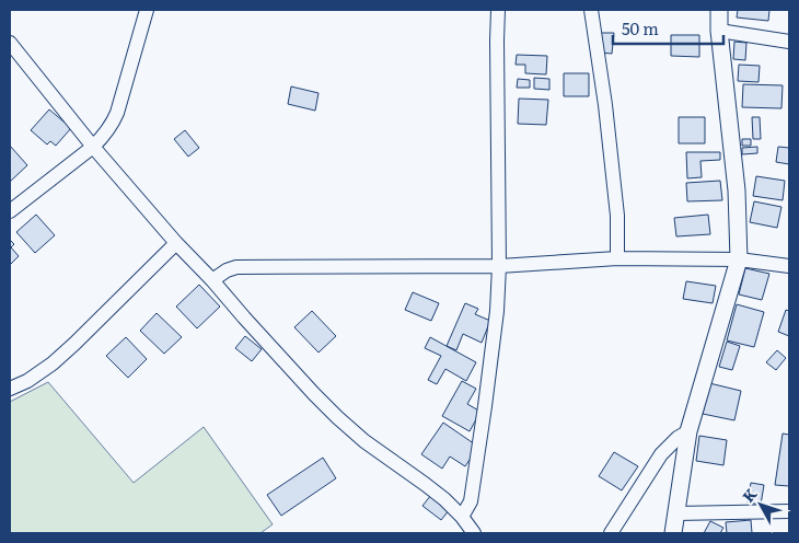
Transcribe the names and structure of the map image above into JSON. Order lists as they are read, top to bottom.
{
  "scale_bar": "50 m",
  "north": "top left"
}
